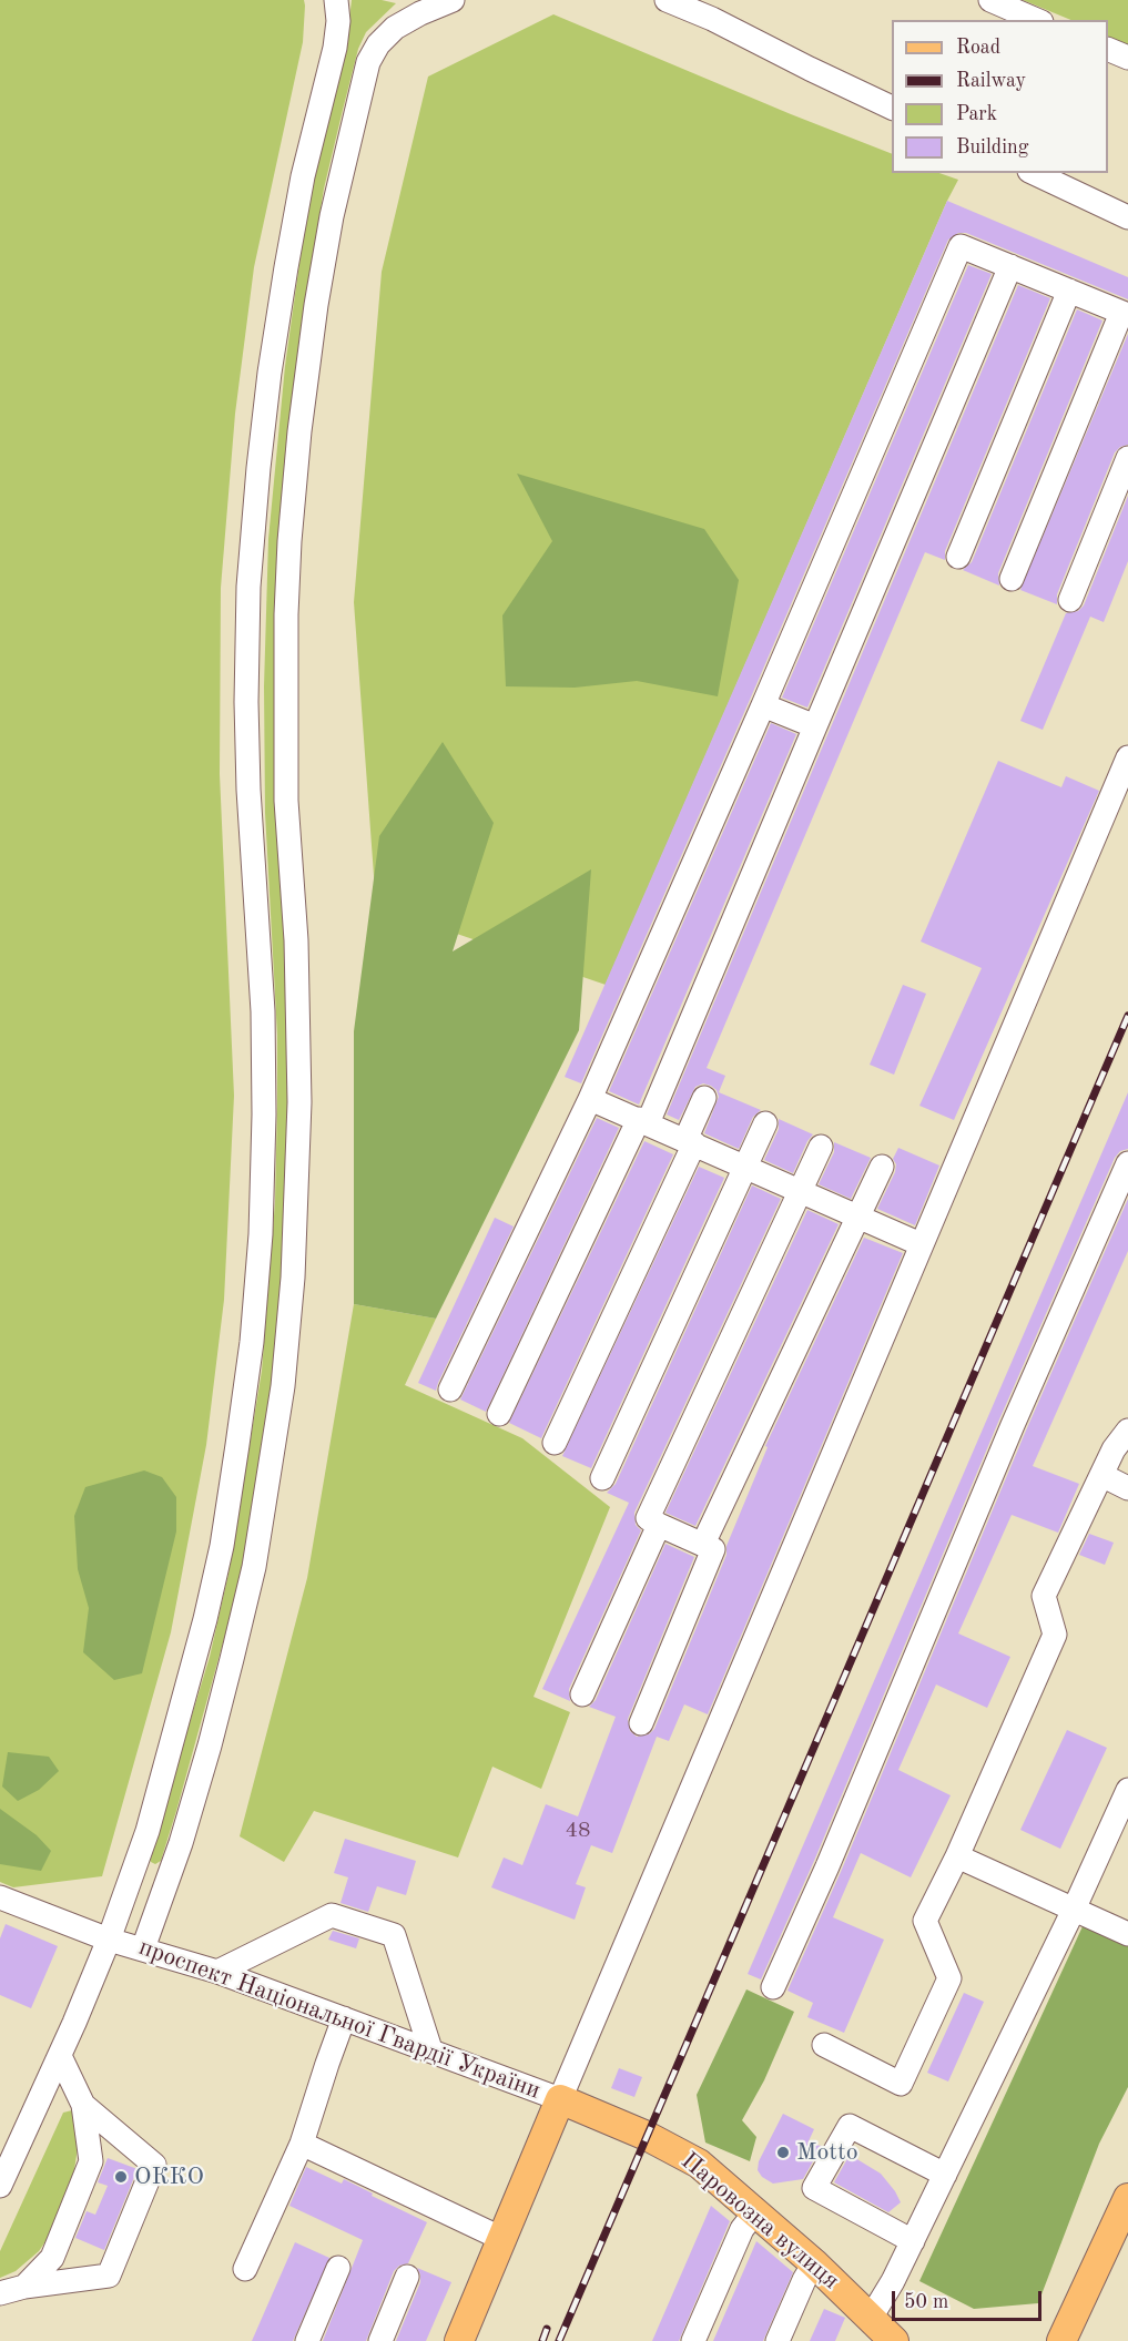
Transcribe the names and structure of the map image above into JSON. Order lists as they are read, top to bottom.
{
  "streets": {
    "main road": ["Паровозна вулиця"],
    "street": ["проспект Національної Гвардії України"]
  },
  "crossings": [
    ["проспект Національної Гвардії України", "Паровозна вулиця"]
  ],
  "places": ["Motto", "ОККО"],
  "house_numbers": ["48"],
  "legend": [
    "Road",
    "Railway",
    "Park",
    "Building"
  ],
  "scale_bar": "50 m"
}
